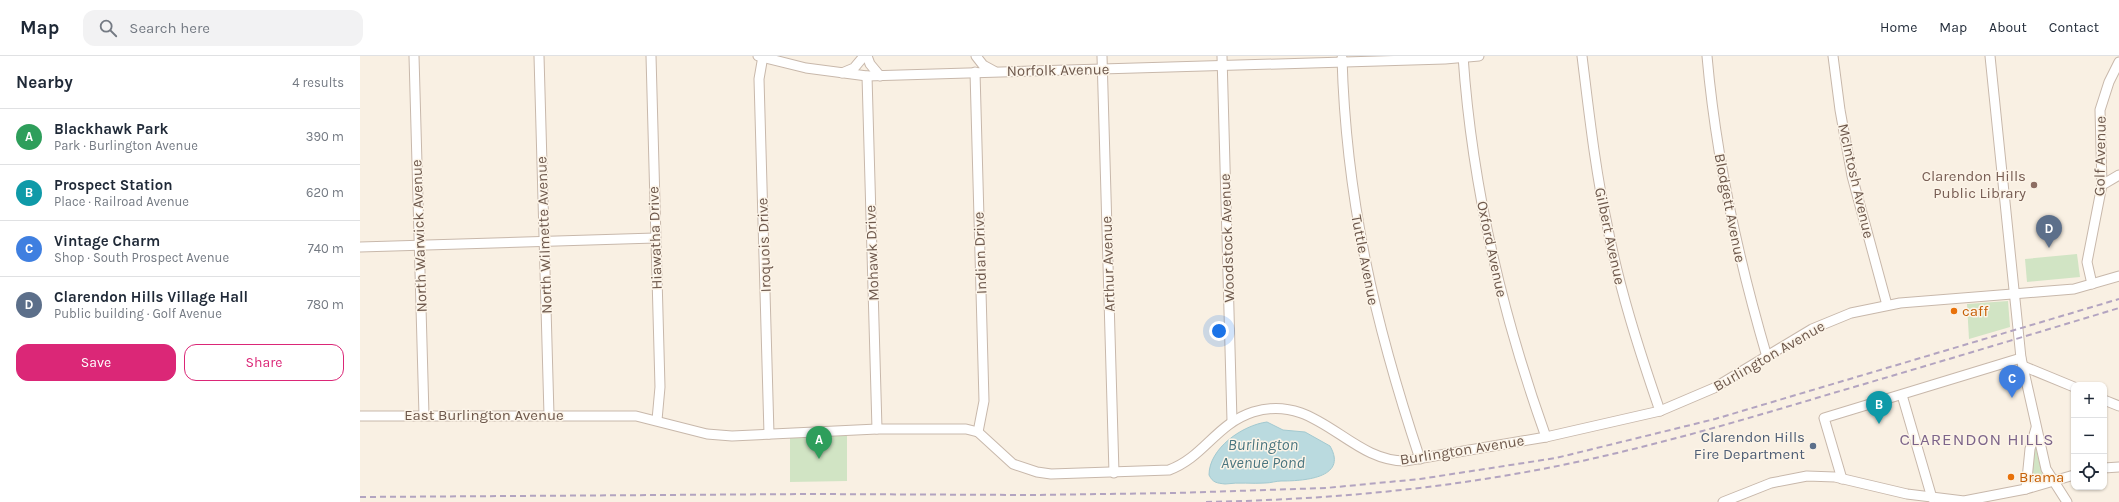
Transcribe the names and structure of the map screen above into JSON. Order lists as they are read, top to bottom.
{
  "streets": {
    "street": [
      "Norfolk Avenue",
      "Golf Avenue",
      "McIntosh Avenue",
      "Blodgett Avenue",
      "North Wilmette Avenue",
      "North Warwick Avenue",
      "Gilbert Avenue",
      "Hiawatha Drive",
      "Woodstock Avenue",
      "Iroquois Drive",
      "Oxford Avenue",
      "Mohawk Drive",
      "Indian Drive",
      "Tuttle Avenue",
      "Arthur Avenue",
      "Burlington Avenue",
      "East Burlington Avenue"
    ]
  },
  "crossings": [
    ["Norfolk Avenue", "Woodstock Avenue"],
    ["Norfolk Avenue", "Iroquois Drive"],
    ["Norfolk Avenue", "Oxford Avenue"],
    ["Norfolk Avenue", "Mohawk Drive"],
    ["Norfolk Avenue", "Indian Drive"],
    ["Norfolk Avenue", "Tuttle Avenue"],
    ["Norfolk Avenue", "Arthur Avenue"],
    ["Golf Avenue", "Burlington Avenue"],
    ["McIntosh Avenue", "Burlington Avenue"],
    ["Blodgett Avenue", "Burlington Avenue"],
    ["North Wilmette Avenue", "East Burlington Avenue"],
    ["North Warwick Avenue", "East Burlington Avenue"],
    ["Gilbert Avenue", "Burlington Avenue"],
    ["Hiawatha Drive", "East Burlington Avenue"],
    ["Woodstock Avenue", "Burlington Avenue"],
    ["Oxford Avenue", "Burlington Avenue"],
    ["Indian Drive", "Burlington Avenue"],
    ["Tuttle Avenue", "Burlington Avenue"],
    ["Arthur Avenue", "Burlington Avenue"]
  ],
  "districts": ["CLARENDON HILLS"],
  "water": ["Burlington Avenue Pond"],
  "places": [
    "Clarendon Hills Public Library",
    "caff",
    "Clarendon Hills Fire Department",
    "Brama"
  ],
  "page": {
    "header": "Map",
    "search": "Search here",
    "nav": [
      "Home",
      "Map",
      "About",
      "Contact"
    ],
    "heading": ["Nearby", "4 results"],
    "list": [
      {
        "mark": "A",
        "name": "Blackhawk Park",
        "note": "Park · Burlington Avenue",
        "value": "390 m"
      },
      {
        "mark": "B",
        "name": "Prospect Station",
        "note": "Place · Railroad Avenue",
        "value": "620 m"
      },
      {
        "mark": "C",
        "name": "Vintage Charm",
        "note": "Shop · South Prospect Avenue",
        "value": "740 m"
      },
      {
        "mark": "D",
        "name": "Clarendon Hills Village Hall",
        "note": "Public building · Golf Avenue",
        "value": "780 m"
      }
    ],
    "pins": [
      "D",
      "C",
      "B",
      "A"
    ],
    "buttons": ["Save", "Share"],
    "map_buttons": ["+", "−"]
  }
}
